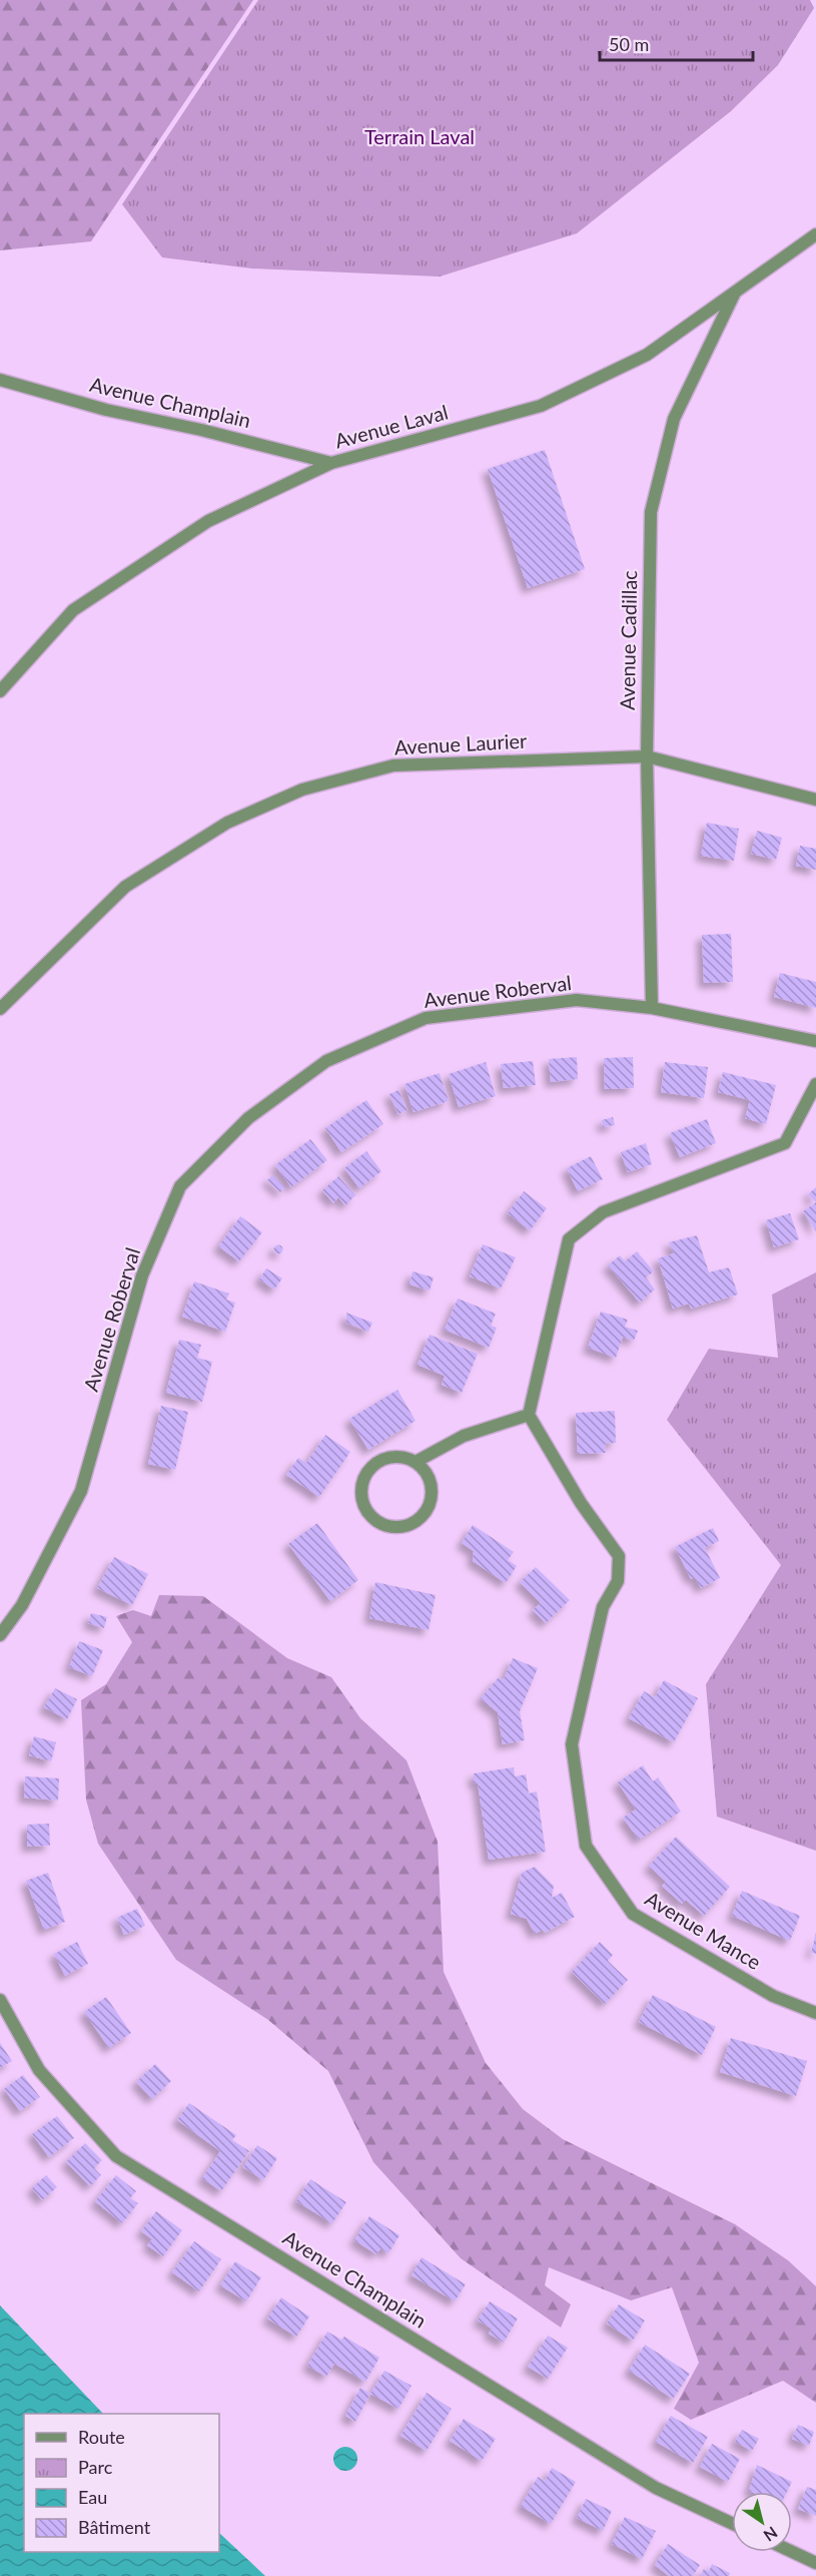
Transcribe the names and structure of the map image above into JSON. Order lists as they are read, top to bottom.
{
  "streets": {
    "street": [
      "Avenue Champlain",
      "Avenue Laval",
      "Avenue Cadillac",
      "Avenue Laurier",
      "Avenue Roberval",
      "Avenue Mance"
    ]
  },
  "crossings": [
    ["Avenue Champlain", "Avenue Laval"],
    ["Avenue Laval", "Avenue Cadillac"],
    ["Avenue Cadillac", "Avenue Laurier"],
    ["Avenue Cadillac", "Avenue Roberval"]
  ],
  "parks": ["Terrain Laval"],
  "legend": [
    "Route",
    "Parc",
    "Eau",
    "Bâtiment"
  ],
  "scale_bar": "50 m",
  "north": "bottom right"
}
